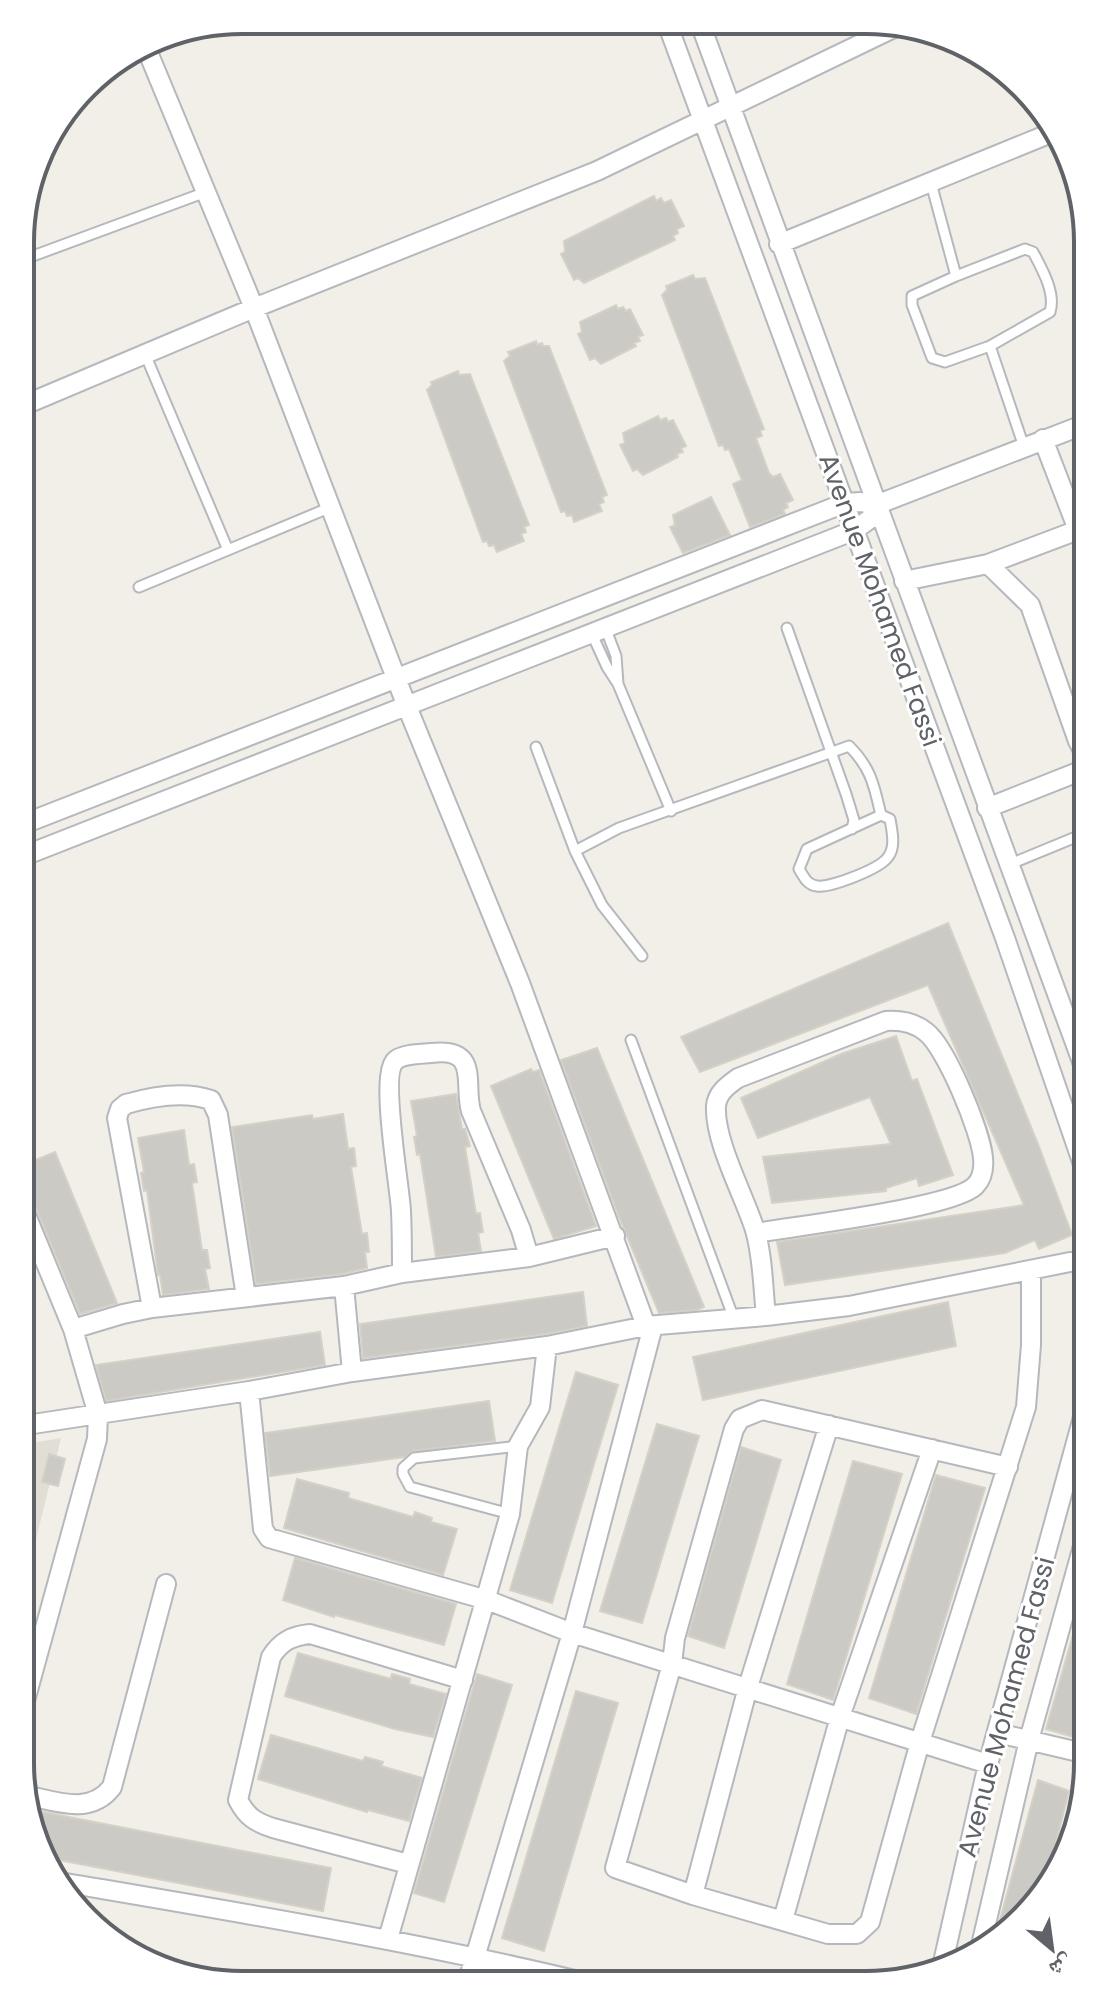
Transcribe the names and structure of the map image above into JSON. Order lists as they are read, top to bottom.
{
  "streets": {
    "street": ["Avenue Mohamed Fassi"]
  },
  "north": "bottom right"
}
